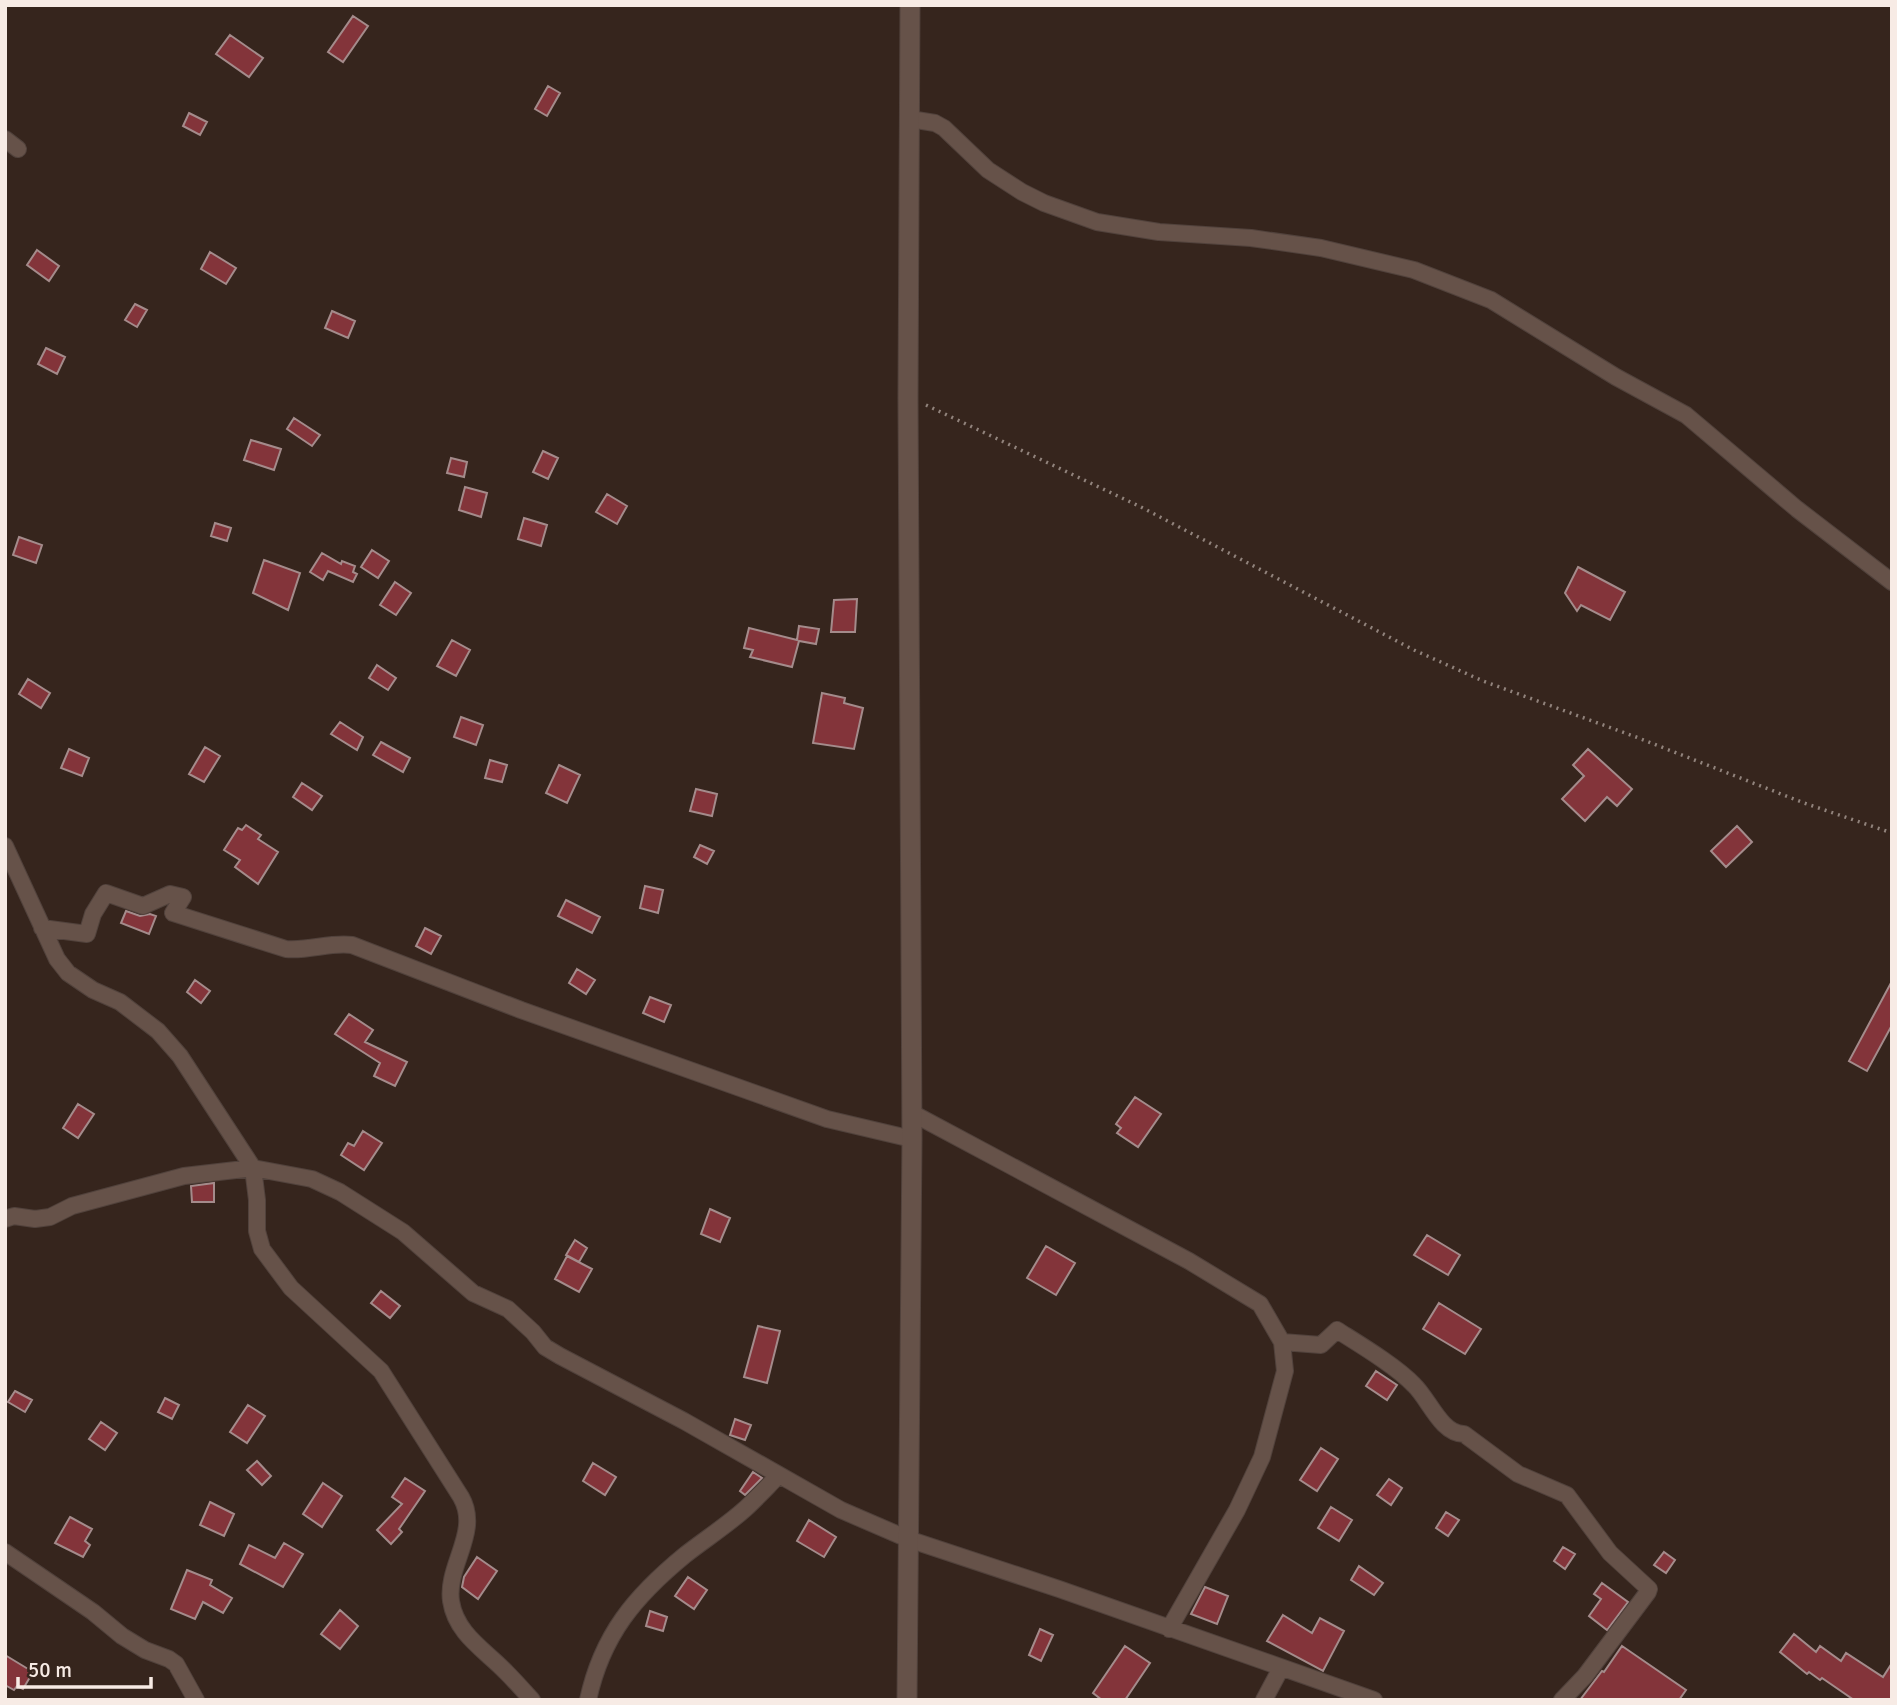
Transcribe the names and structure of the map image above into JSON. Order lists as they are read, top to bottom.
{
  "scale_bar": "50 m"
}
